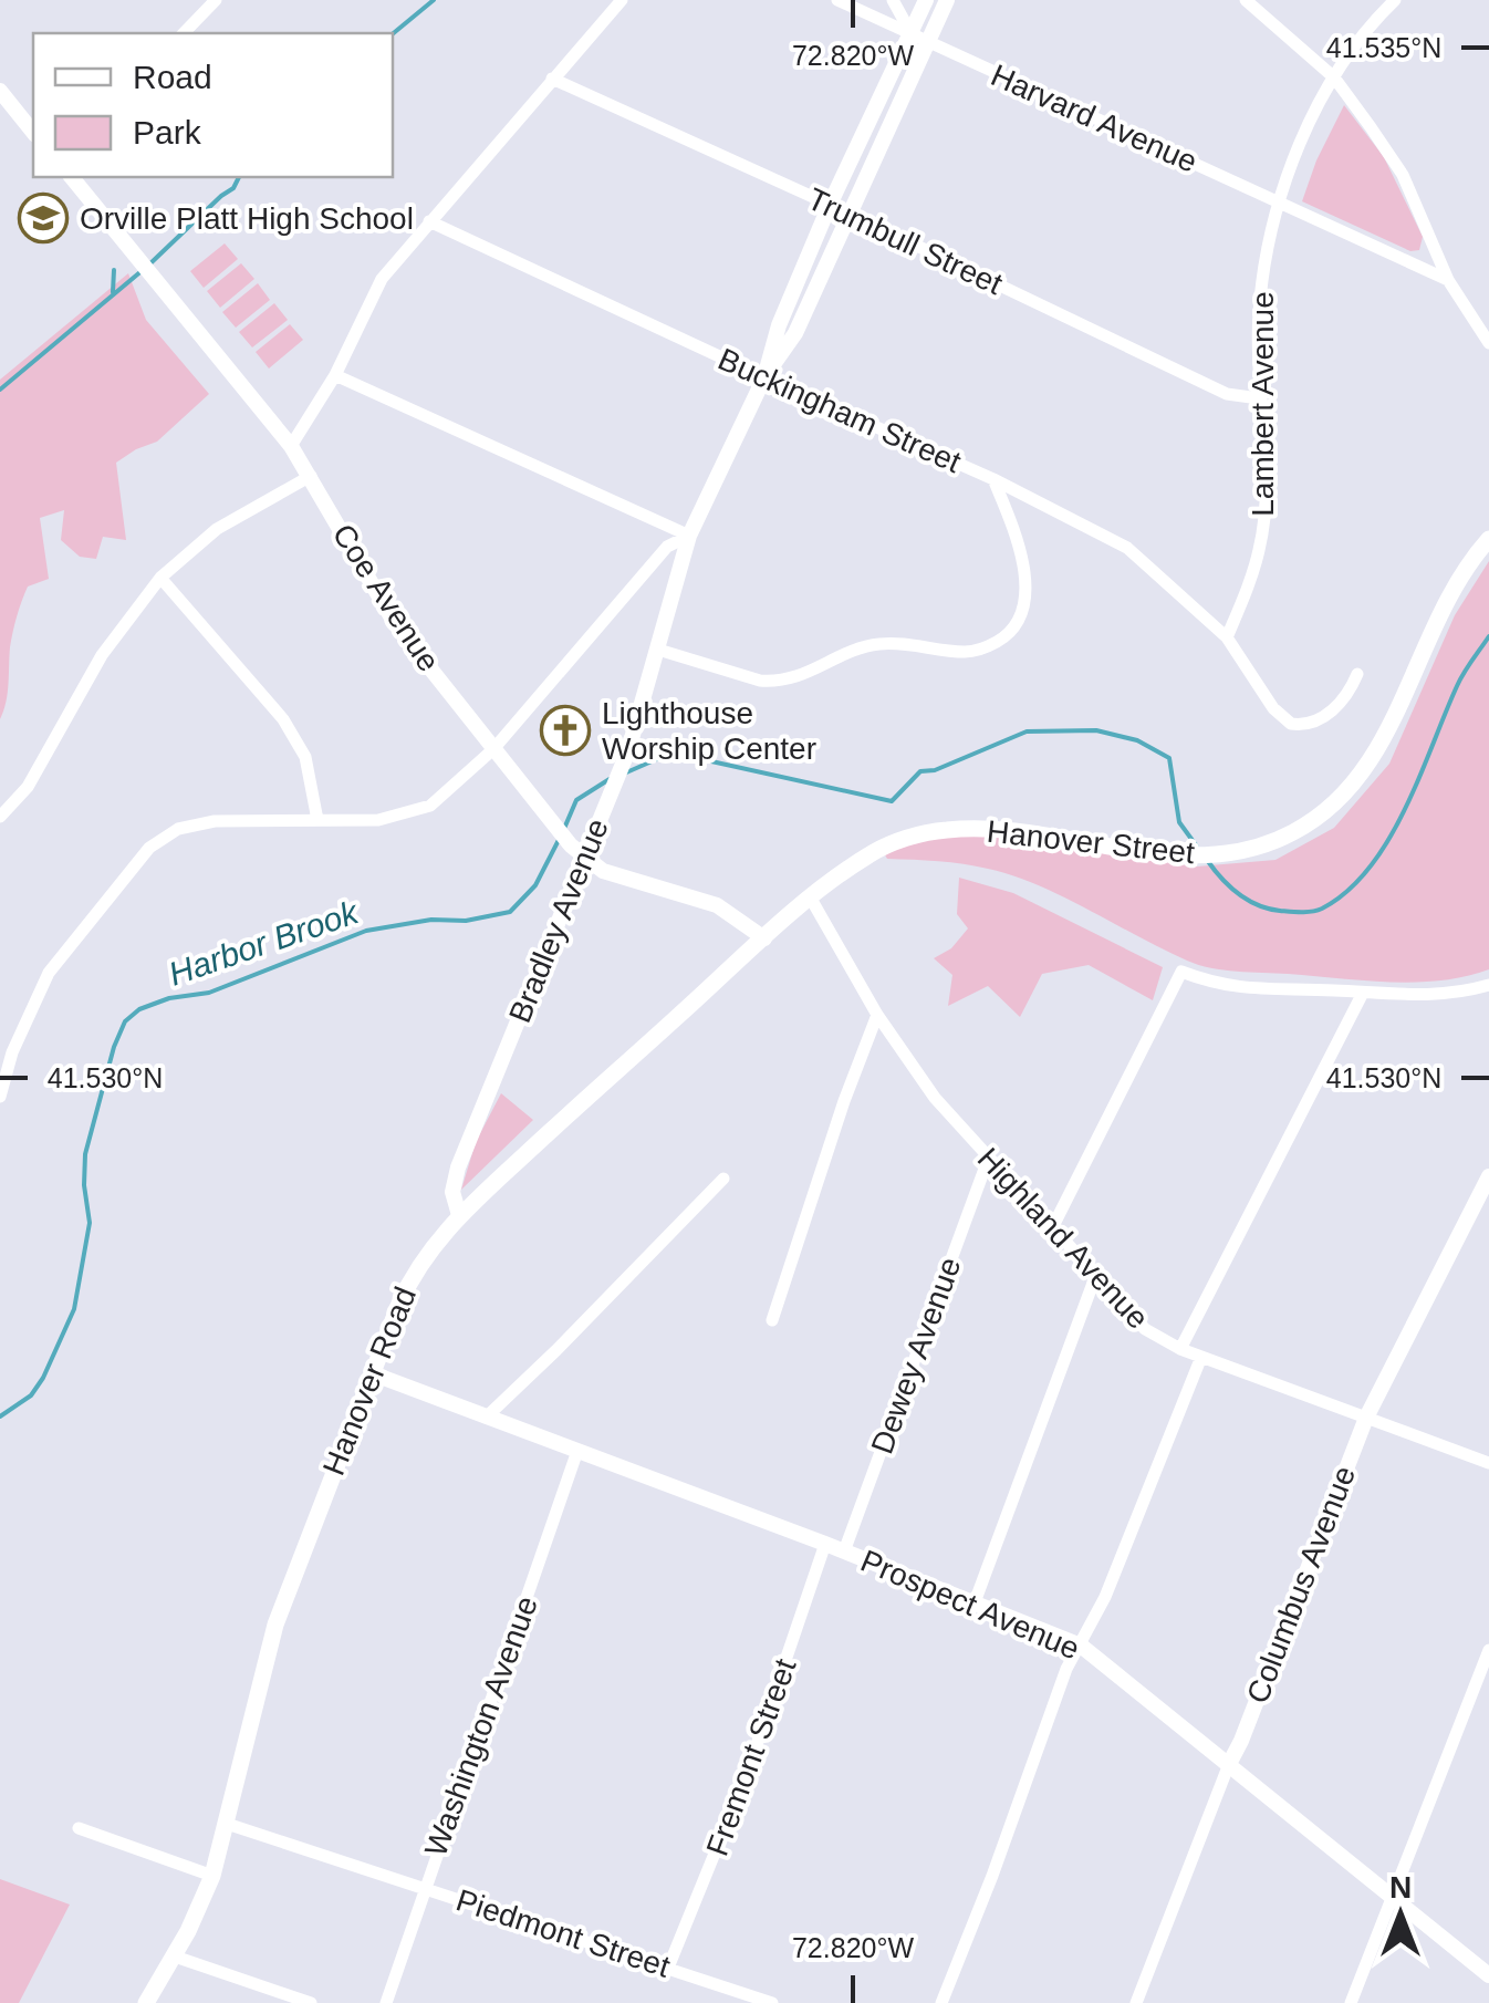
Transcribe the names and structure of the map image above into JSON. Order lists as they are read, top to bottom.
{
  "streets": {
    "main road": ["Hanover Street", "Hanover Road"],
    "street": [
      "Harvard Avenue",
      "Trumbull Street",
      "Lambert Avenue",
      "Buckingham Street",
      "Coe Avenue",
      "Bradley Avenue",
      "Highland Avenue",
      "Dewey Avenue",
      "Columbus Avenue",
      "Prospect Avenue",
      "Washington Avenue",
      "Fremont Street",
      "Piedmont Street"
    ]
  },
  "crossings": [
    ["Harvard Avenue", "Lambert Avenue"],
    ["Harvard Avenue", "Bradley Avenue"],
    ["Trumbull Street", "Lambert Avenue"],
    ["Trumbull Street", "Bradley Avenue"],
    ["Lambert Avenue", "Buckingham Street"],
    ["Buckingham Street", "Bradley Avenue"],
    ["Coe Avenue", "Bradley Avenue"],
    ["Coe Avenue", "Hanover Road"],
    ["Hanover Street", "Highland Avenue"],
    ["Hanover Street", "Hanover Road"],
    ["Bradley Avenue", "Hanover Road"],
    ["Highland Avenue", "Dewey Avenue"],
    ["Highland Avenue", "Hanover Road"],
    ["Highland Avenue", "Columbus Avenue"],
    ["Dewey Avenue", "Prospect Avenue"],
    ["Hanover Road", "Prospect Avenue"],
    ["Hanover Road", "Piedmont Street"],
    ["Columbus Avenue", "Prospect Avenue"],
    ["Prospect Avenue", "Washington Avenue"],
    ["Prospect Avenue", "Fremont Street"],
    ["Washington Avenue", "Piedmont Street"],
    ["Fremont Street", "Piedmont Street"]
  ],
  "water": ["Harbor Brook"],
  "places": {
    "school or university": ["Orville Platt High School"],
    "church": ["Lighthouse Worship Center"]
  },
  "legend": ["Road", "Park"],
  "north": "top",
  "coordinates": ["41.535°N", "72.820°W", "41.530°N"]
}
